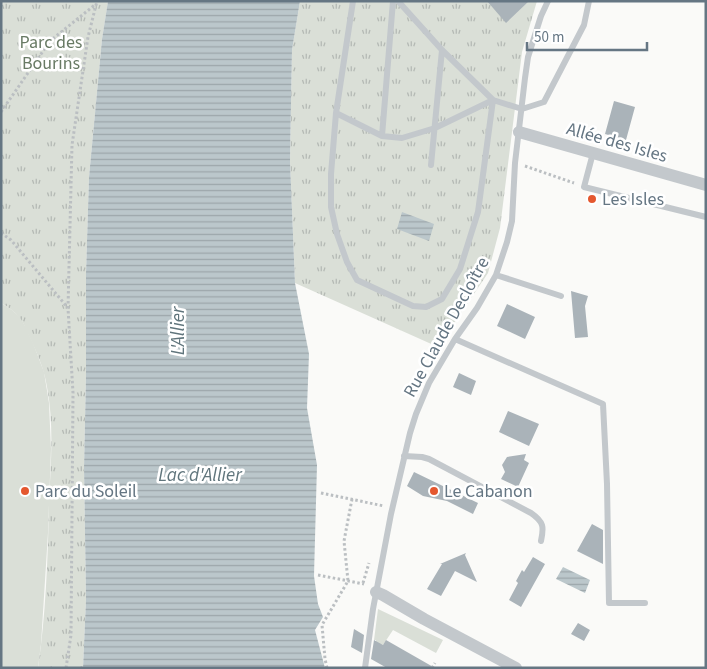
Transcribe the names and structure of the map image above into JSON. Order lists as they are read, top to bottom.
{
  "streets": {
    "street": ["Allée des Isles"],
    "lane": ["Rue Claude Decloître"]
  },
  "crossings": [
    ["Allée des Isles", "Rue Claude Decloître"]
  ],
  "water": ["L'Allier", "Lac d'Allier"],
  "parks": ["Parc des Bourins"],
  "places": ["Les Isles", "Parc du Soleil", "Le Cabanon"],
  "scale_bar": "50 m"
}
